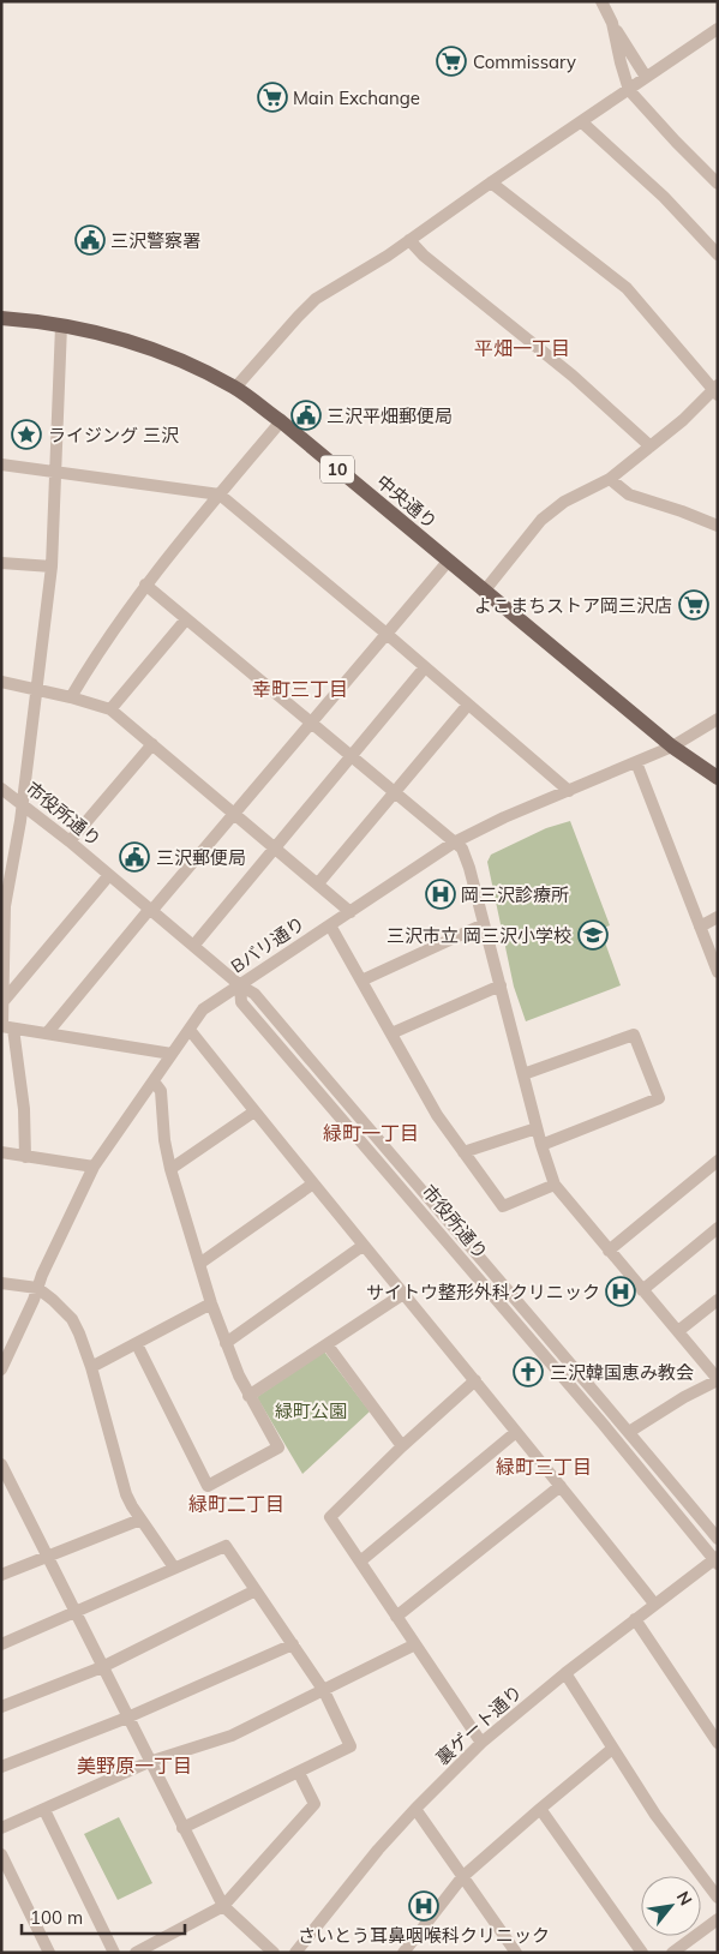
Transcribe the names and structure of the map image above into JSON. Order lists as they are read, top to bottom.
{
  "streets": {
    "main road": ["10", "中央通り"],
    "street": ["市役所通り", "Bバリ通り", "裏ゲート通り"]
  },
  "crossings": [
    ["中央通り", "Bバリ通り"],
    ["市役所通り", "Bバリ通り"],
    ["市役所通り", "裏ゲート通り"]
  ],
  "districts": [
    "平畑一丁目",
    "幸町三丁目",
    "緑町一丁目",
    "緑町三丁目",
    "緑町二丁目",
    "美野原一丁目"
  ],
  "parks": ["緑町公園"],
  "places": {
    "supermarket": ["Commissary", "Main Exchange", "よこまちストア岡三沢店"],
    "public building": ["三沢警察署", "三沢平畑郵便局", "三沢郵便局"],
    "place": ["ライジング 三沢"],
    "hospital": ["岡三沢診療所", "サイトウ整形外科クリニック", "さいとう耳鼻咽喉科クリニック"],
    "school or university": ["三沢市立 岡三沢小学校"],
    "church": ["三沢韓国恵み教会"]
  },
  "scale_bar": "100 m",
  "north": "top right"
}
